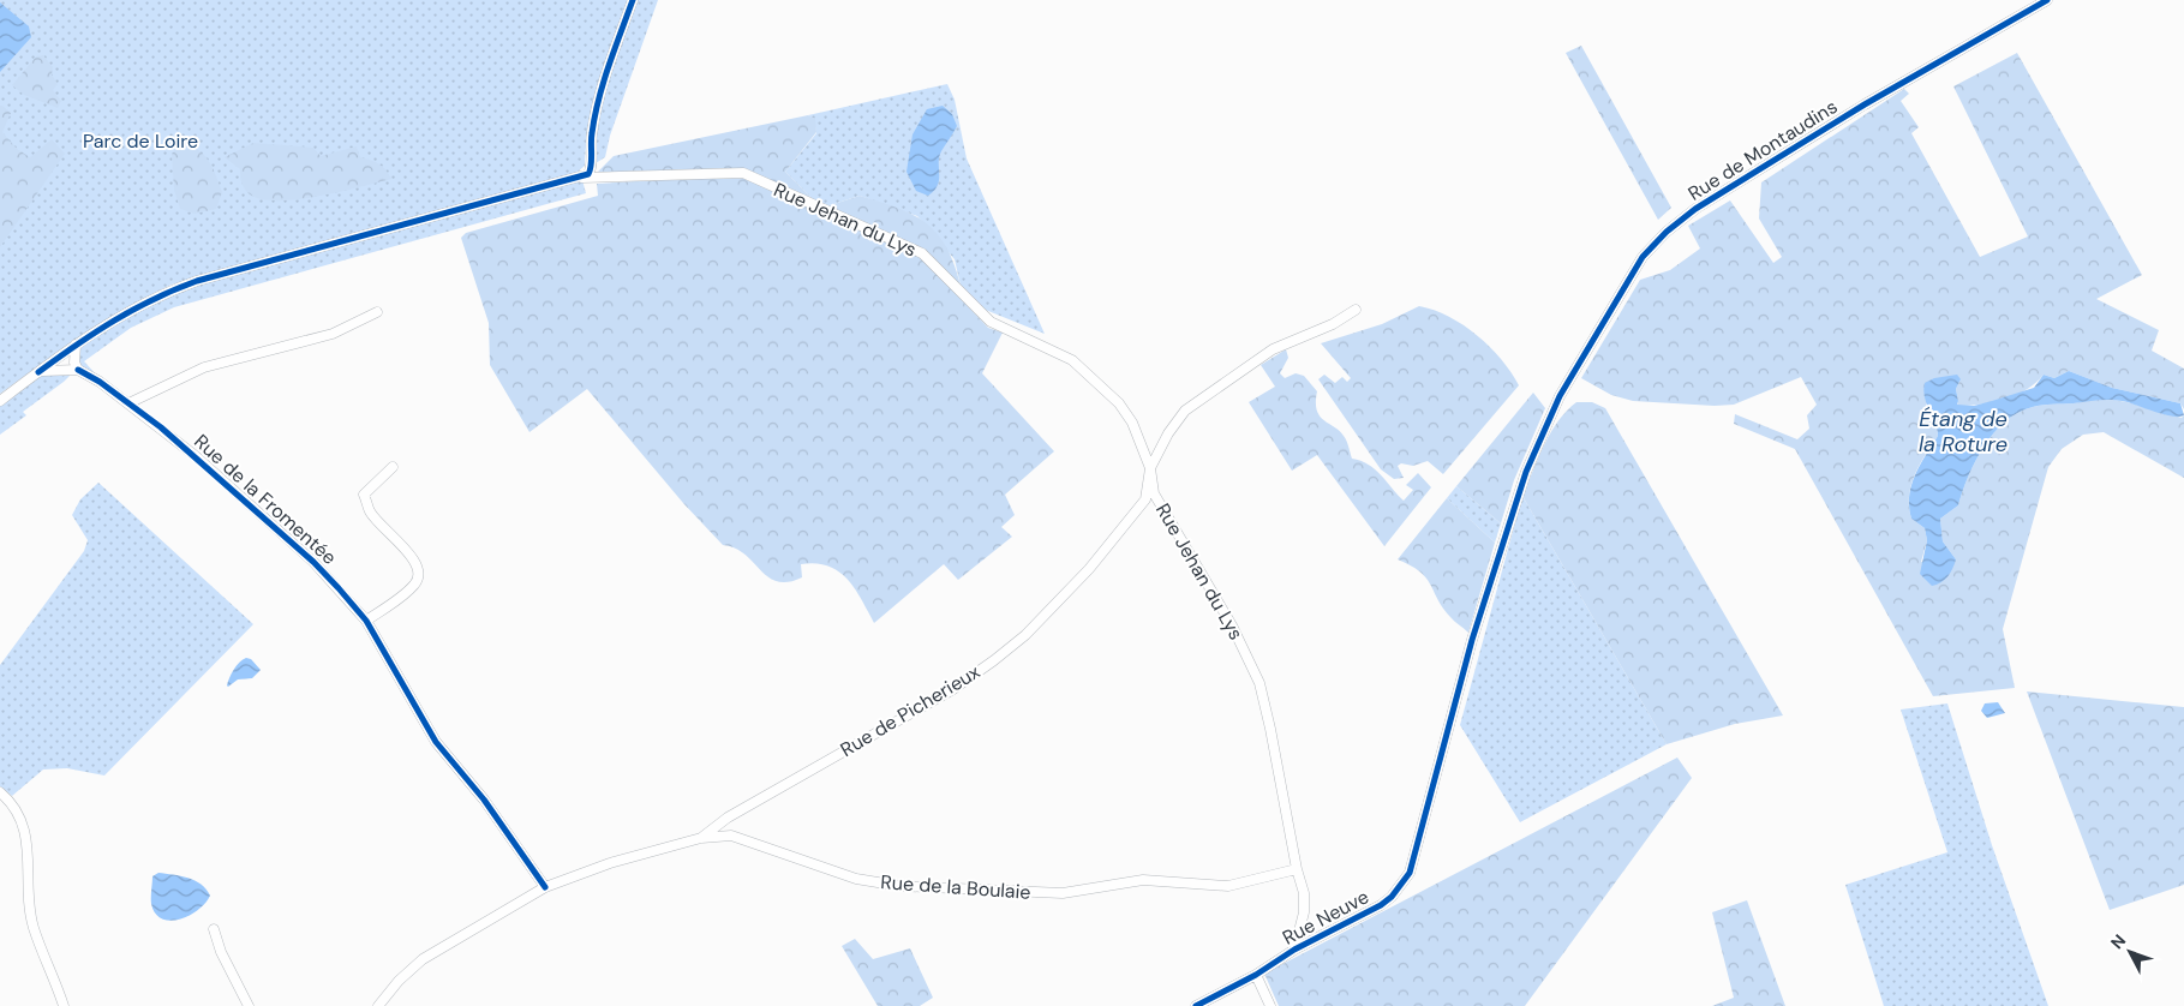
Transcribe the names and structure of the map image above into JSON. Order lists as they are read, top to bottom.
{
  "streets": {
    "street": [
      "Rue de Montaudins",
      "Rue Jehan du Lys",
      "Rue de la Fromentée",
      "Rue de Picherieux",
      "Rue de la Boulaie",
      "Rue Neuve"
    ]
  },
  "crossings": [
    ["Rue de Montaudins", "Rue Neuve"],
    ["Rue Jehan du Lys", "Rue de Picherieux"],
    ["Rue Jehan du Lys", "Rue de la Boulaie"],
    ["Rue Jehan du Lys", "Rue Neuve"],
    ["Rue de la Fromentée", "Rue de la Boulaie"],
    ["Rue de Picherieux", "Rue de la Boulaie"]
  ],
  "water": ["Étang de la Roture"],
  "parks": ["Parc de Loire"],
  "north": "top left"
}
